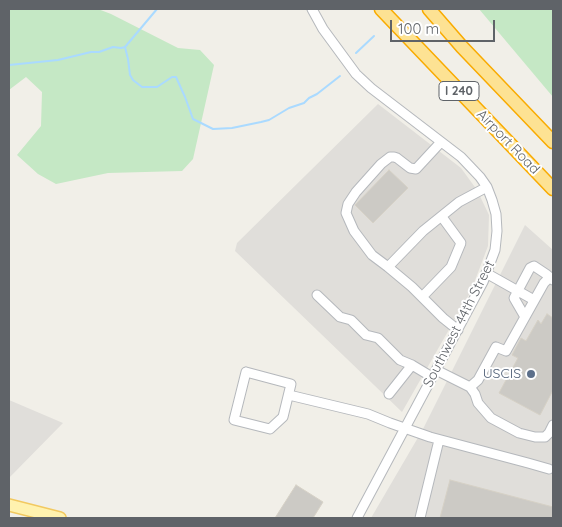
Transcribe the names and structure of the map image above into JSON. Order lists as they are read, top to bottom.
{
  "streets": {
    "highway": ["I 240", "Airport Road"],
    "street": ["Southwest 44th Street"]
  },
  "places": ["USCIS"],
  "scale_bar": "100 m"
}
